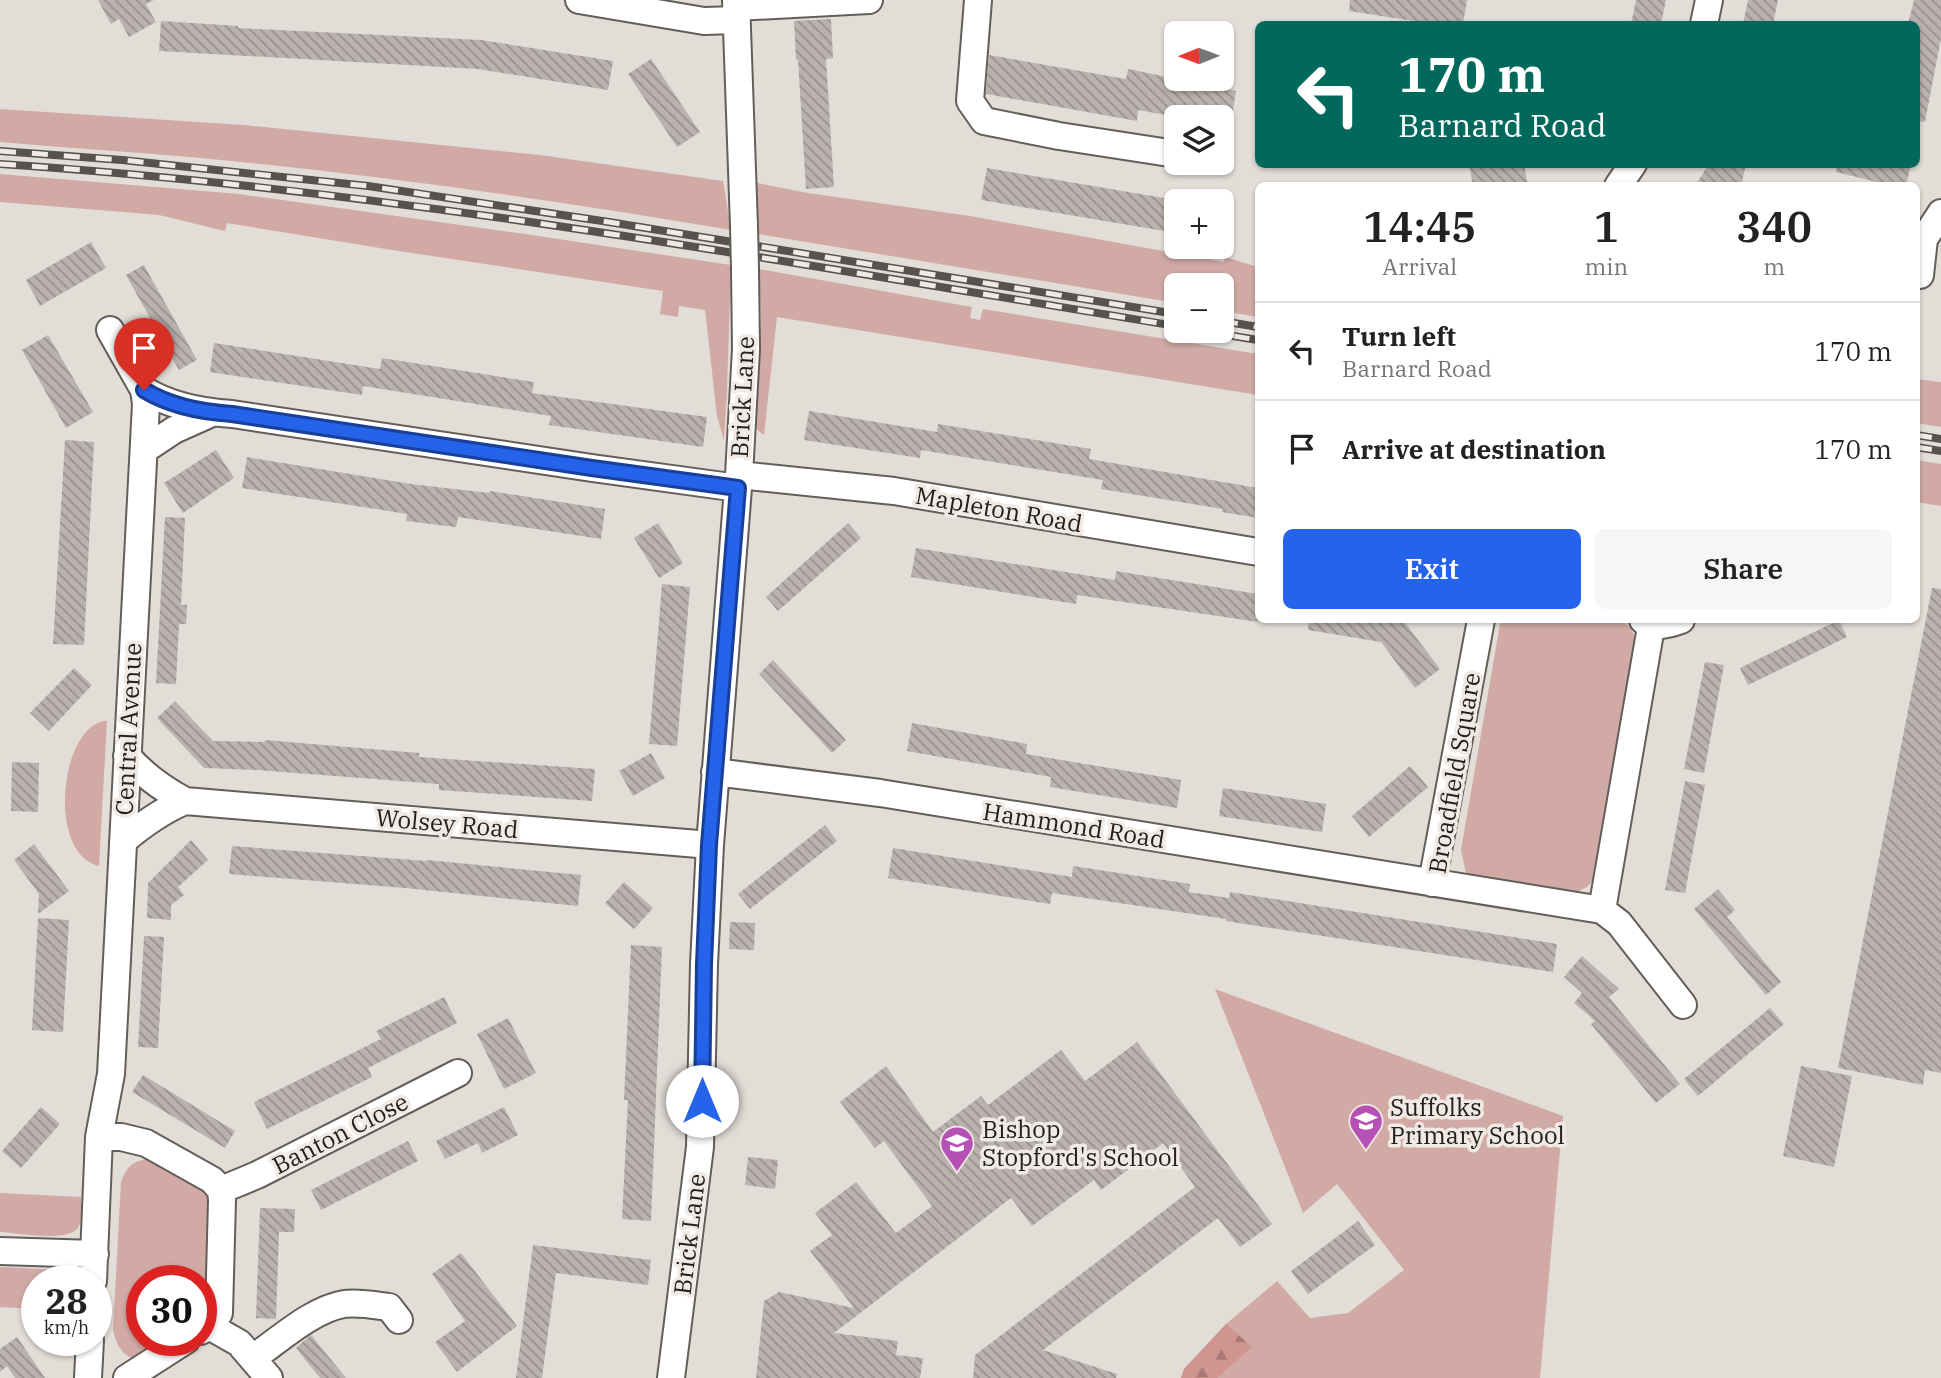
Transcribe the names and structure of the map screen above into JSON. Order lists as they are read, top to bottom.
{
  "streets": {
    "street": [
      "Brick Lane",
      "Mapleton Road",
      "Central Avenue",
      "Broadfield Square",
      "Wolsey Road",
      "Hammond Road",
      "Banton Close"
    ]
  },
  "crossings": [
    ["Brick Lane", "Mapleton Road"],
    ["Brick Lane", "Wolsey Road"],
    ["Brick Lane", "Hammond Road"],
    ["Mapleton Road", "Central Avenue"],
    ["Central Avenue", "Wolsey Road"],
    ["Broadfield Square", "Hammond Road"]
  ],
  "places": {
    "school or university": ["Suffolks Primary School", "Bishop Stopford's School"]
  },
  "north": "left",
  "page": {
    "map_buttons": ["+", "−"],
    "turn": ["170 m", "Barnard Road"],
    "eta": [
      "14:45",
      "Arrival",
      "1",
      "min",
      "340",
      "m"
    ],
    "list": [
      {
        "name": "Turn left",
        "note": "Barnard Road",
        "value": "170 m"
      },
      {
        "name": "Arrive at destination",
        "value": "170 m"
      }
    ],
    "buttons": ["Exit", "Share"],
    "speed": "28 km/h",
    "limit": "30"
  }
}
